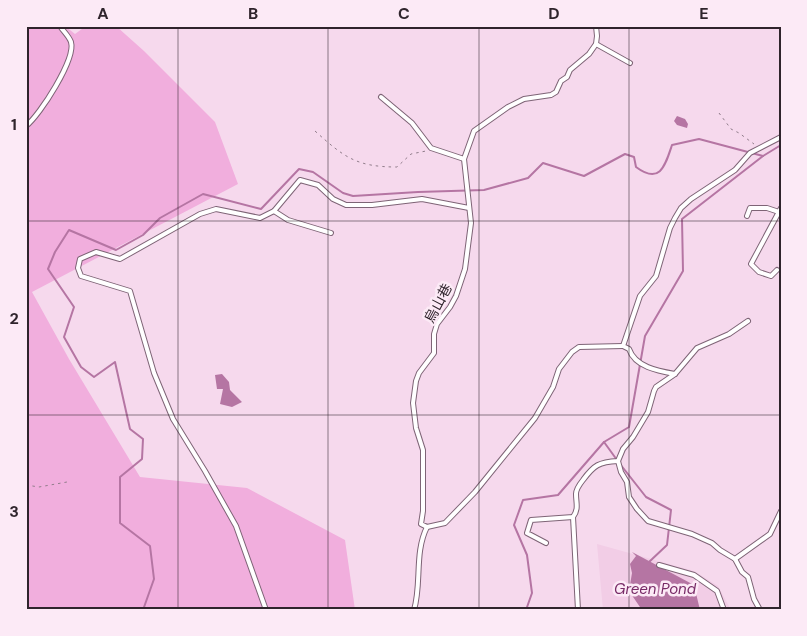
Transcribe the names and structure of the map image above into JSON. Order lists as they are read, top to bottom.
{
  "streets": {
    "lane": ["烏山巷"]
  },
  "water": ["Green Pond"],
  "grid": {
    "columns": [
      "A",
      "B",
      "C",
      "D",
      "E"
    ],
    "rows": ["1", "2", "3"]
  }
}
